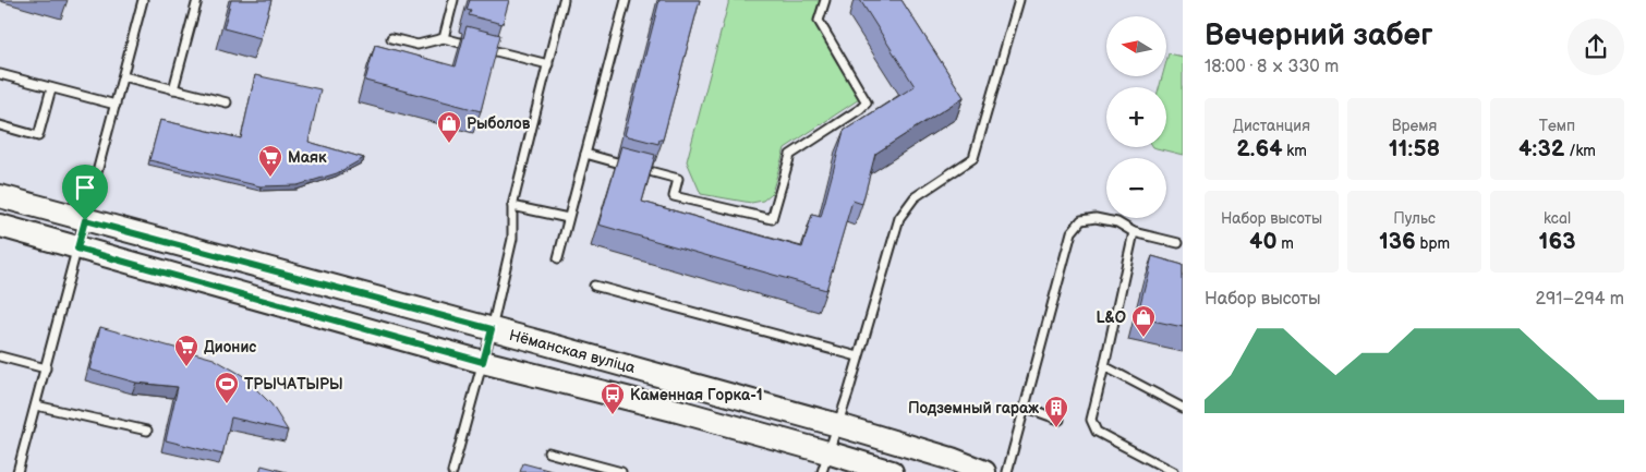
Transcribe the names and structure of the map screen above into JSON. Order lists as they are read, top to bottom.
{
  "streets": {
    "main road": ["Нёманская вуліца"]
  },
  "places": {
    "shop": ["Рыболов", "L&O"],
    "supermarket": ["Маяк", "Дионис"],
    "sports": ["ТРЫЧАТЫРЫ"],
    "bus stop": ["Каменная Горка-1"],
    "building": ["Подземный гараж"]
  },
  "north": "left",
  "page": {
    "heading": ["Вечерний забег", "18:00 · 8 × 330 m"],
    "map_buttons": ["+", "−"],
    "stats": [
      ["Дистанция", "2.64 km"],
      ["Время", "11:58"],
      ["Темп", "4:32 /km"],
      ["Набор высоты", "40 m"],
      ["Пульс", "136 bpm"],
      ["kcal", "163"]
    ],
    "chart": ["Набор высоты", "291–294 m"]
  }
}
